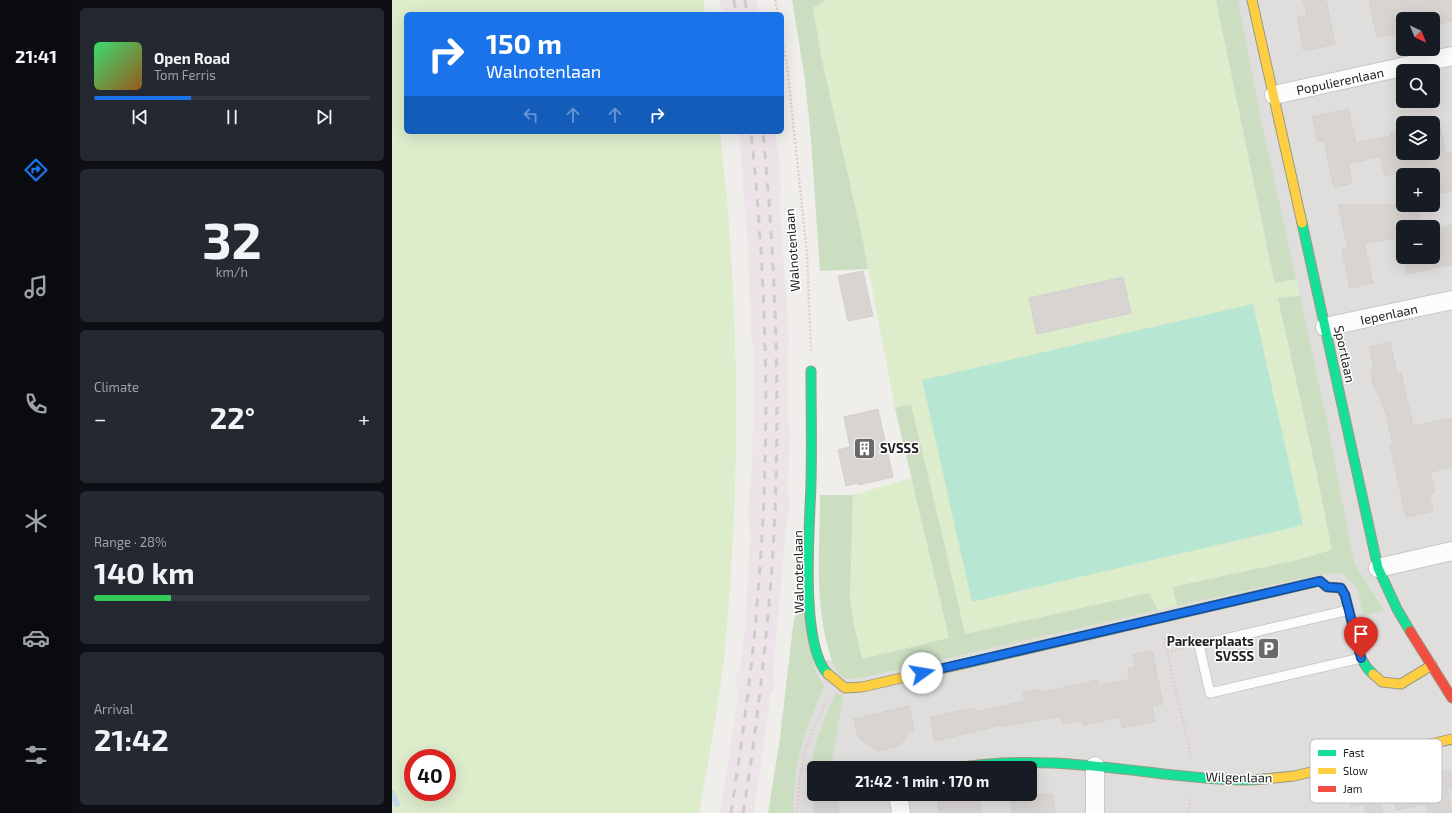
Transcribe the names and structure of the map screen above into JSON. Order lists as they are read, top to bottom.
{
  "streets": {
    "street": [
      "Populierenlaan",
      "Walnotenlaan",
      "Iepenlaan",
      "Sportlaan",
      "Wilgenlaan"
    ]
  },
  "crossings": [
    ["Populierenlaan", "Sportlaan"],
    ["Walnotenlaan", "Sportlaan"],
    ["Iepenlaan", "Sportlaan"]
  ],
  "places": {
    "building": ["SVSSS"],
    "parking": ["Parkeerplaats SVSSS"]
  },
  "legend": ["Fast", "Slow", "Jam"],
  "north": "bottom right",
  "page": {
    "tabs": "21:41",
    "map_buttons": ["+", "−"],
    "turn": ["150 m", "Walnotenlaan"],
    "song": ["Open Road", "Tom Ferris"],
    "tile": [
      ["32", "km/h"],
      "Climate",
      ["Range · 28%", "140 km"],
      ["Arrival", "21:42"]
    ],
    "heat": ["−", "22°", "+"],
    "limit": "40",
    "trip": "21:42 · 1 min · 170 m"
  }
}
